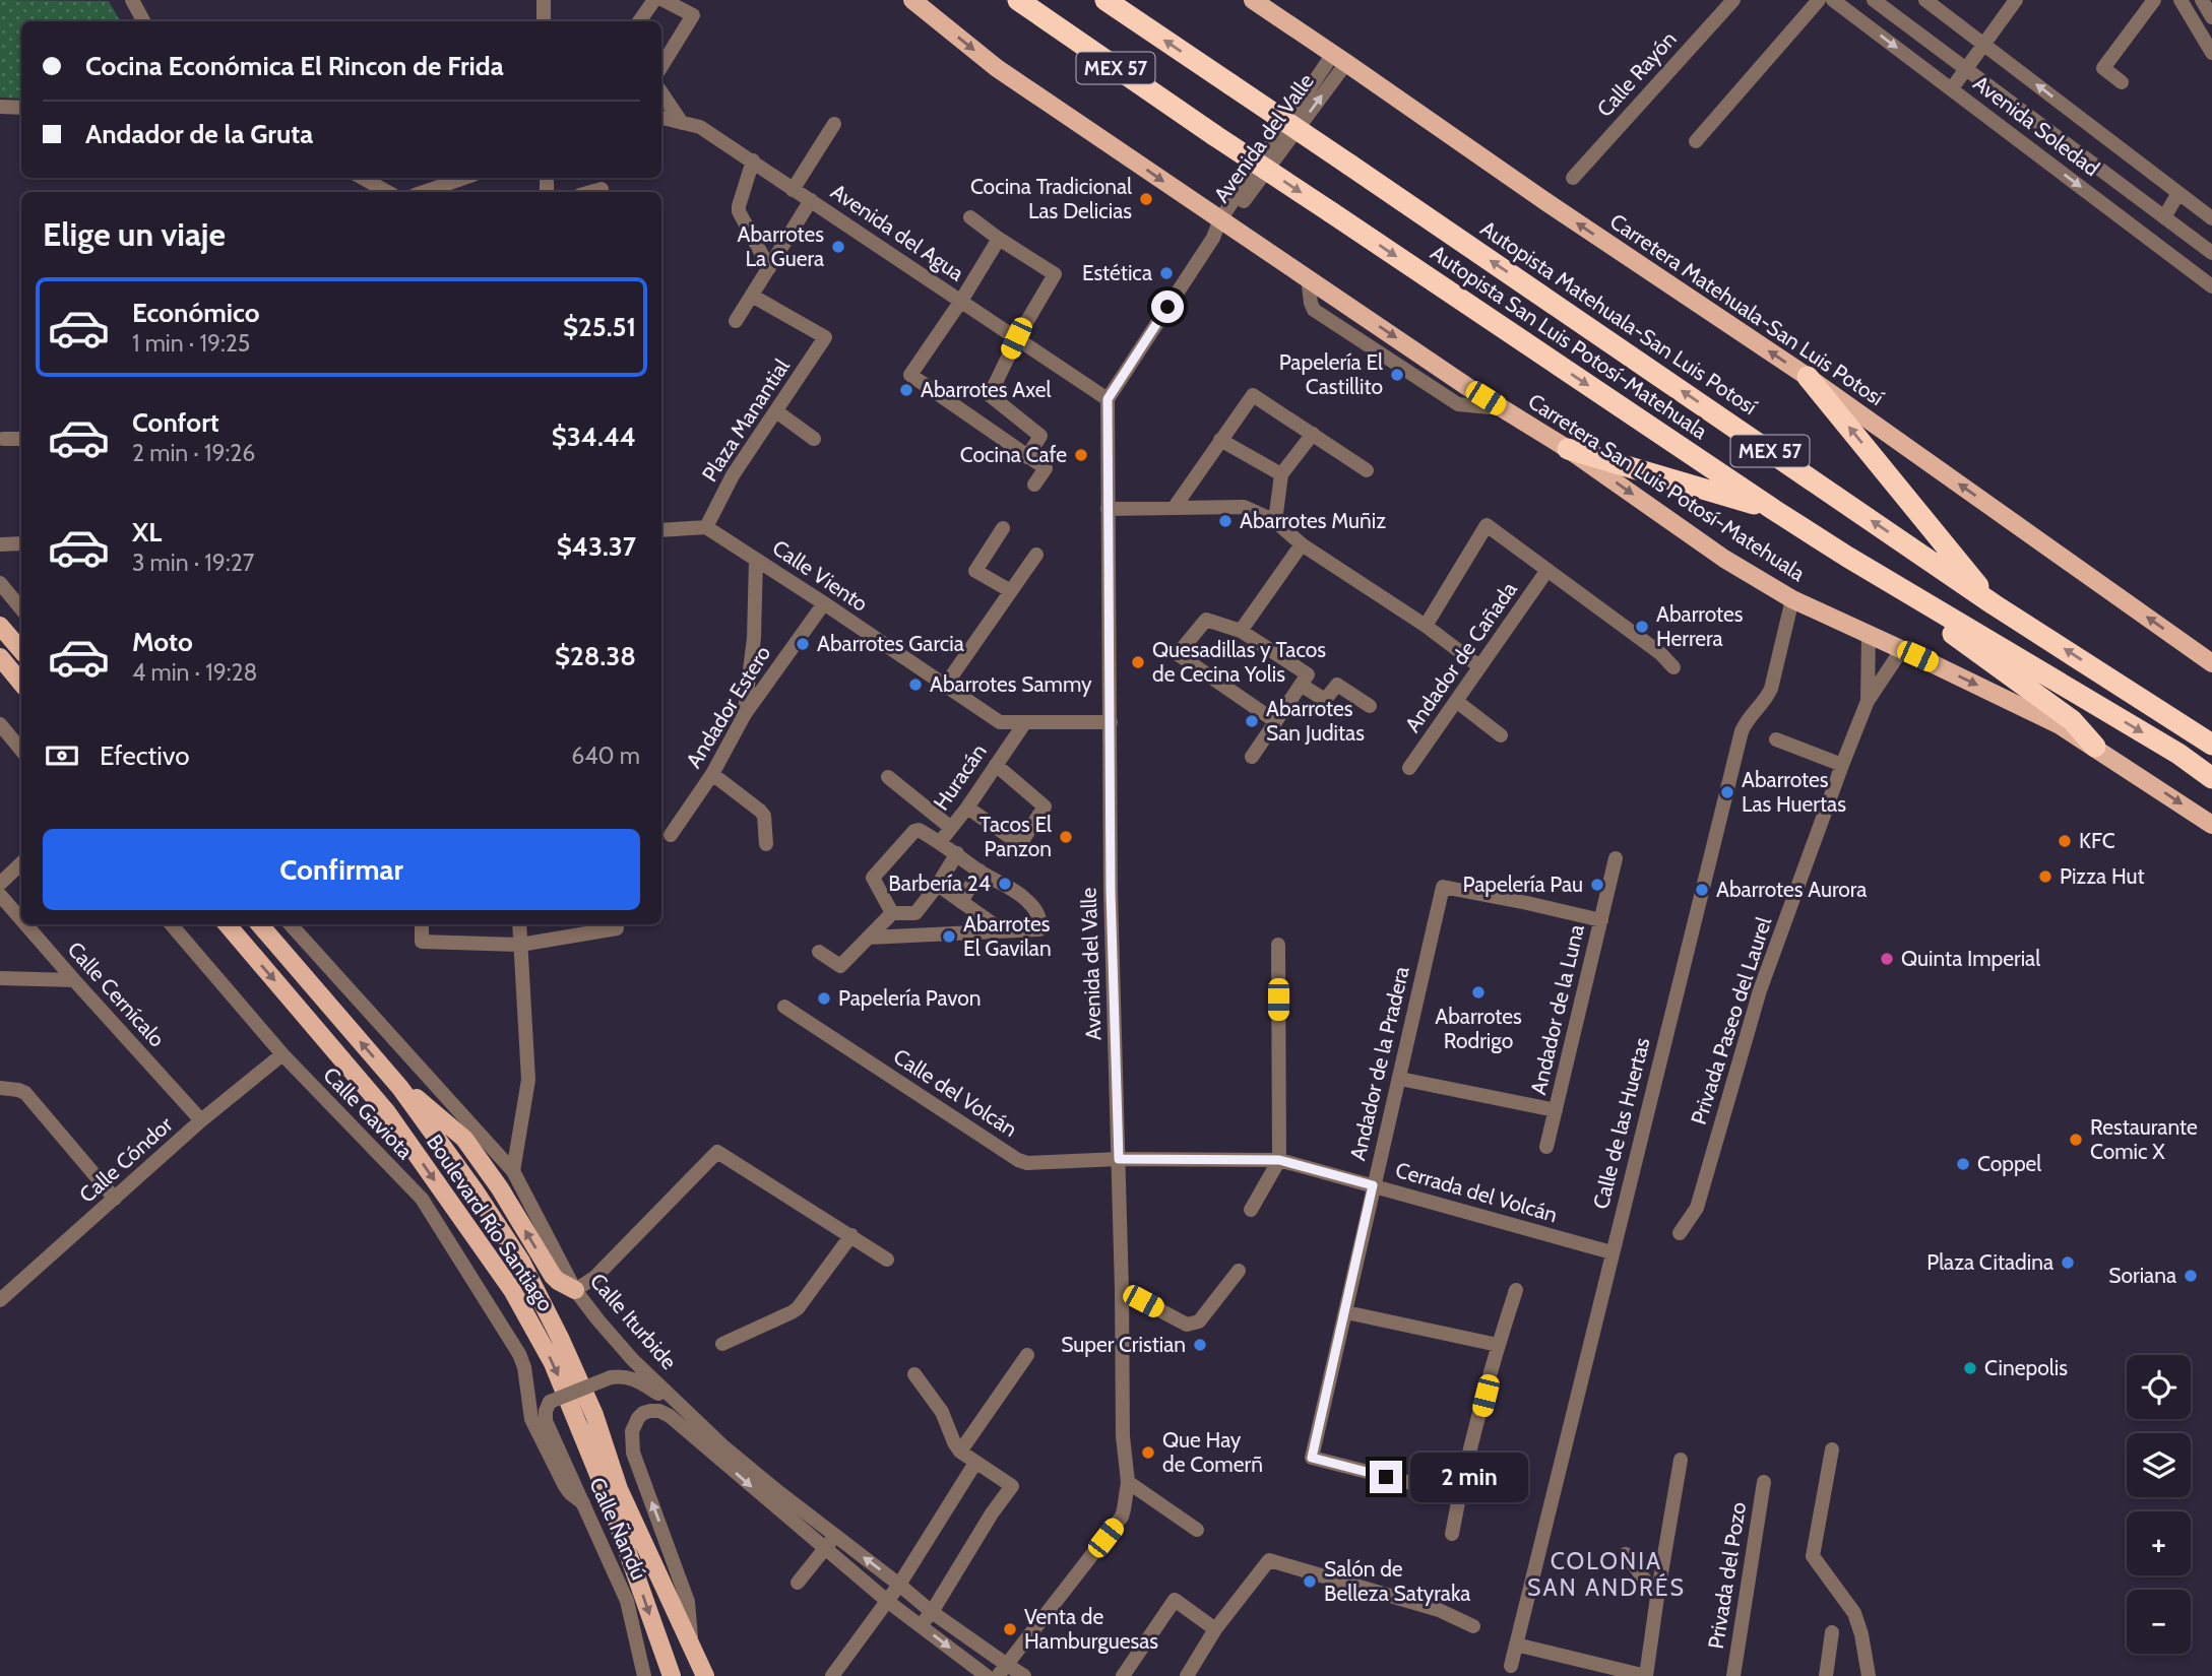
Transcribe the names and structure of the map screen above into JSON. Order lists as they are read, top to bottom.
{
  "streets": {
    "highway": ["MEX 57", "Autopista Matehuala-San Luis Potosí", "Autopista San Luis Potosí-Matehuala"],
    "main road": ["Carretera Matehuala-San Luis Potosí", "Carretera San Luis Potosí-Matehuala", "Boulevard Río Santiago"],
    "street": [
      "Calle Rayón",
      "Avenida Soledad",
      "Avenida del Valle",
      "Avenida del Agua",
      "Plaza Manantial",
      "Calle Viento",
      "Andador de Cañada",
      "Andador Estero",
      "Huracán",
      "Calle Cernícalo",
      "Andador de la Luna",
      "Privada Paseo del Laurel",
      "Andador de la Pradera",
      "Calle del Volcán",
      "Calle Gaviota",
      "Calle de las Huertas",
      "Calle Cóndor",
      "Cerrada del Volcán",
      "Calle Iturbide",
      "Calle Ñandú",
      "Privada del Pozo"
    ]
  },
  "crossings": [
    ["Avenida del Valle", "Avenida del Agua"],
    ["Avenida del Valle", "Carretera Matehuala-San Luis Potosí"],
    ["Avenida del Valle", "Carretera San Luis Potosí-Matehuala"],
    ["Avenida del Valle", "Calle Viento"],
    ["Avenida del Valle", "Calle del Volcán"],
    ["Avenida del Valle", "Cerrada del Volcán"],
    ["Avenida del Valle", "Calle Iturbide"],
    ["Plaza Manantial", "Calle Viento"],
    ["Carretera San Luis Potosí-Matehuala", "Privada Paseo del Laurel"],
    ["Carretera San Luis Potosí-Matehuala", "Calle de las Huertas"],
    ["Calle Viento", "Andador Estero"],
    ["Calle Viento", "Huracán"],
    ["Calle Cernícalo", "Calle Cóndor"],
    ["Andador de la Luna", "Andador de la Pradera"],
    ["Andador de la Pradera", "Cerrada del Volcán"],
    ["Calle del Volcán", "Cerrada del Volcán"],
    ["Calle Gaviota", "Calle Cóndor"],
    ["Calle Gaviota", "Calle Ñandú"],
    ["Calle de las Huertas", "Cerrada del Volcán"],
    ["Boulevard Río Santiago", "Calle Iturbide"],
    ["Calle Iturbide", "Calle Ñandú"]
  ],
  "one_way": ["Carretera Matehuala-San Luis Potosí", "Carretera San Luis Potosí-Matehuala"],
  "districts": ["COLONIA SAN ANDRÉS"],
  "places": [
    "Cocina Tradicional Las Delicias",
    "Abarrotes La Guera",
    "Estética",
    "Papelería El Castillito",
    "Abarrotes Axel",
    "Cocina Cafe",
    "Abarrotes Muñiz",
    "Abarrotes Herrera",
    "Abarrotes Garcia",
    "Quesadillas y Tacos de Cecina Yolis",
    "Abarrotes Sammy",
    "Abarrotes San Juditas",
    "Abarrotes Las Huertas",
    "Tacos El Panzon",
    "KFC",
    "Pizza Hut",
    "Barbería 24",
    "Papelería Pau",
    "Abarrotes Aurora",
    "Abarrotes El Gavilan",
    "Quinta Imperial",
    "Abarrotes Rodrigo",
    "Papelería Pavon",
    "Restaurante Comic X",
    "Coppel",
    "Plaza Citadina",
    "Soriana",
    "Super Cristian",
    "Cinepolis",
    "Que Hay de Comerñ",
    "Salón de Belleza Satyraka",
    "Venta de Hamburguesas"
  ],
  "page": {
    "banner": ["Cocina Económica El Rincon de Frida", "Andador de la Gruta"],
    "heading": "Elige un viaje",
    "list": [
      {
        "name": "Económico",
        "note": "1 min · 19:25",
        "value": "$25.51"
      },
      {
        "name": "Confort",
        "note": "2 min · 19:26",
        "value": "$34.44"
      },
      {
        "name": "XL",
        "note": "3 min · 19:27",
        "value": "$43.37"
      },
      {
        "name": "Moto",
        "note": "4 min · 19:28",
        "value": "$28.38"
      }
    ],
    "pay": ["Efectivo", "640 m"],
    "buttons": "Confirmar",
    "map_buttons": ["+", "−"],
    "bubble": "2 min"
  }
}
